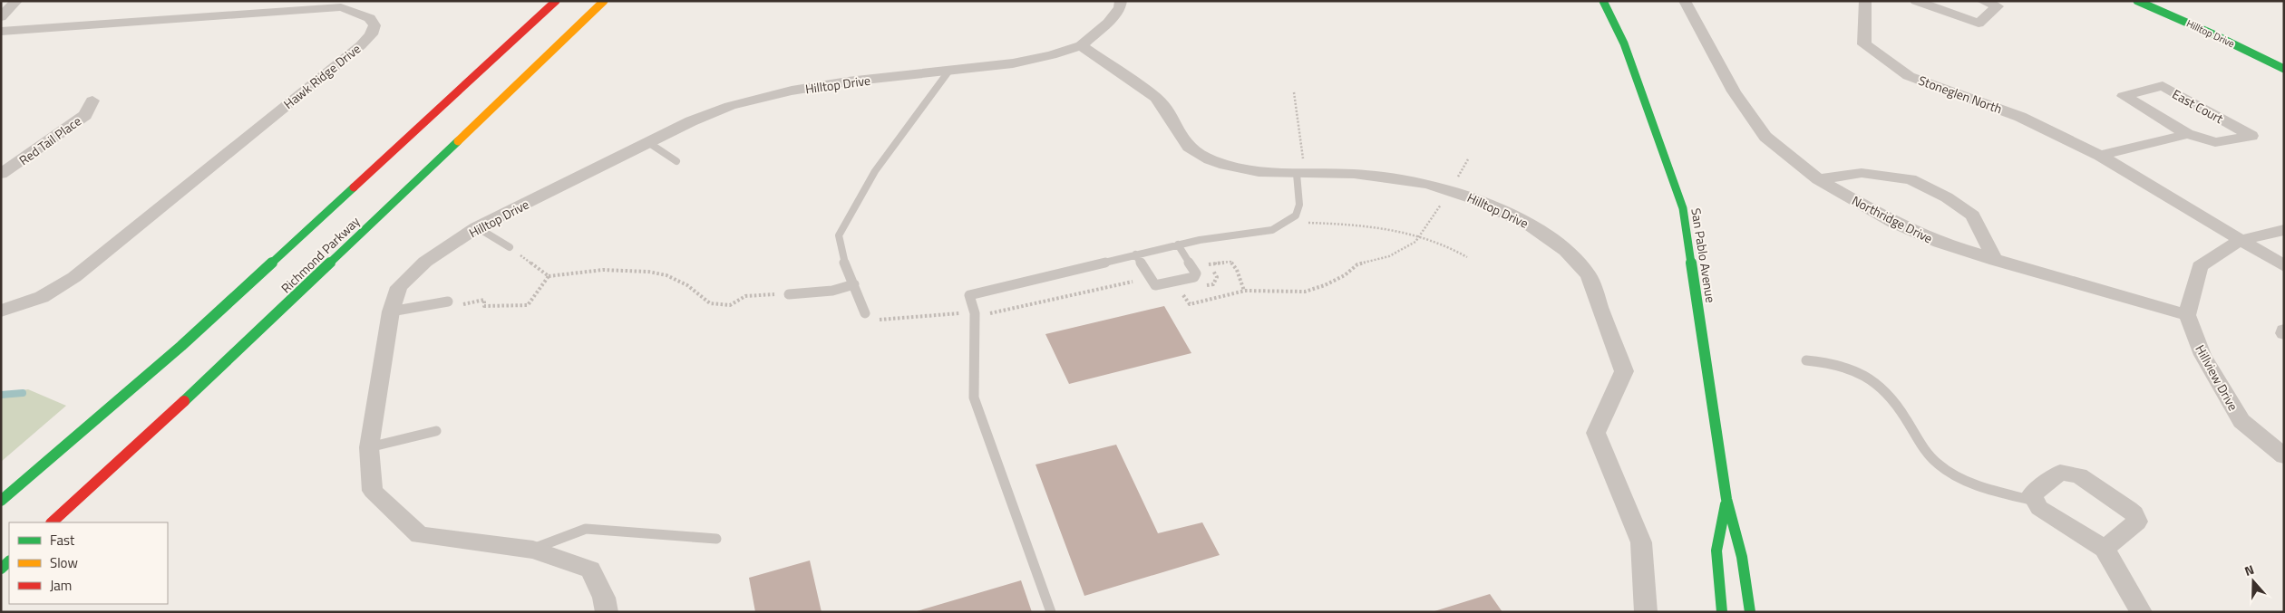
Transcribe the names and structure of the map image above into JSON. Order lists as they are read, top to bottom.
{
  "streets": {
    "main road": ["Hilltop Drive", "Richmond Parkway", "San Pablo Avenue"],
    "street": [
      "Hawk Ridge Drive",
      "Stoneglen North",
      "East Court",
      "Red Tail Place",
      "Northridge Drive",
      "Hillview Drive"
    ]
  },
  "crossings": [
    ["Northridge Drive", "Hillview Drive"]
  ],
  "legend": ["Fast", "Slow", "Jam"],
  "north": "top"
}
